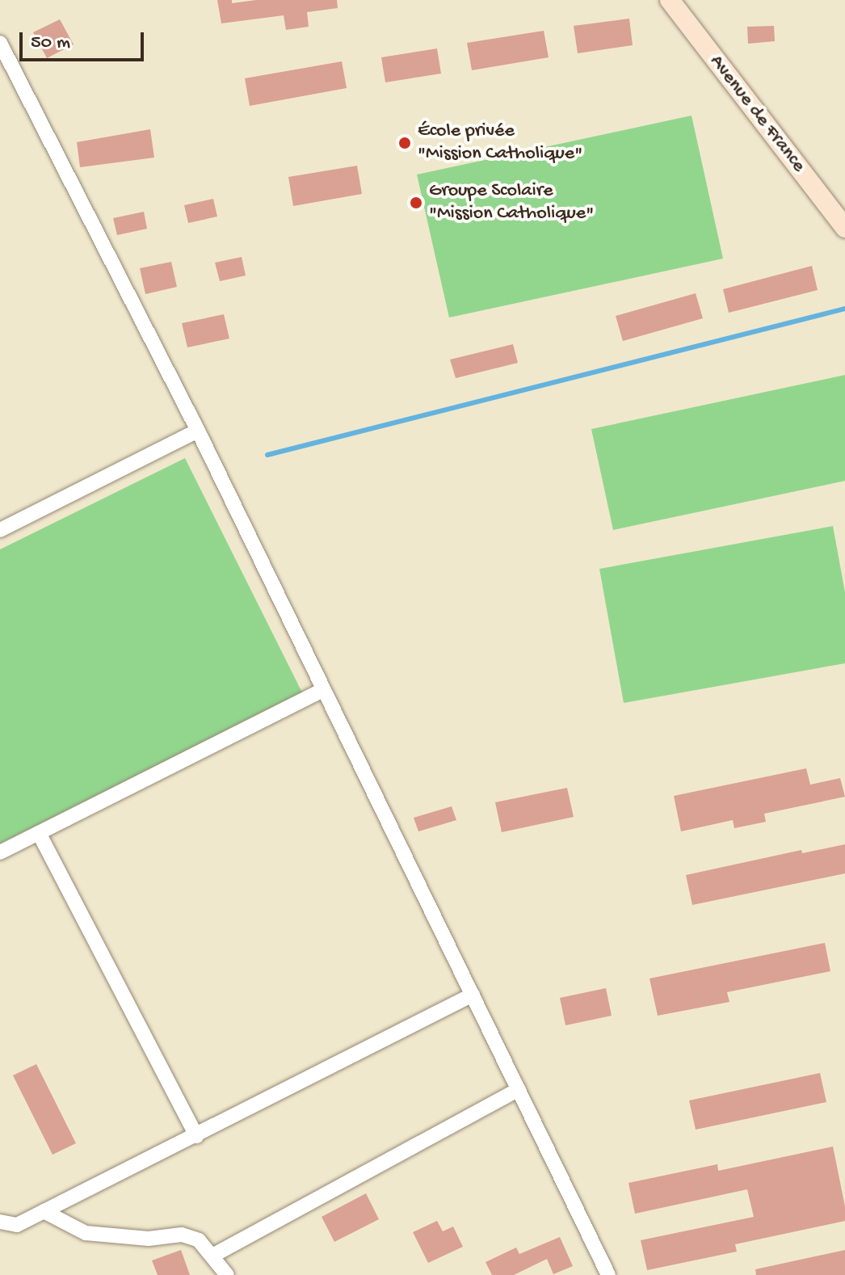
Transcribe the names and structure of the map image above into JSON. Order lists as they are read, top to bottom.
{
  "streets": {
    "main road": ["Avenue de France"]
  },
  "places": ["École privée \"Mission Catholique\"", "Groupe Scolaire \"Mission Catholique\""],
  "scale_bar": "50 m"
}
